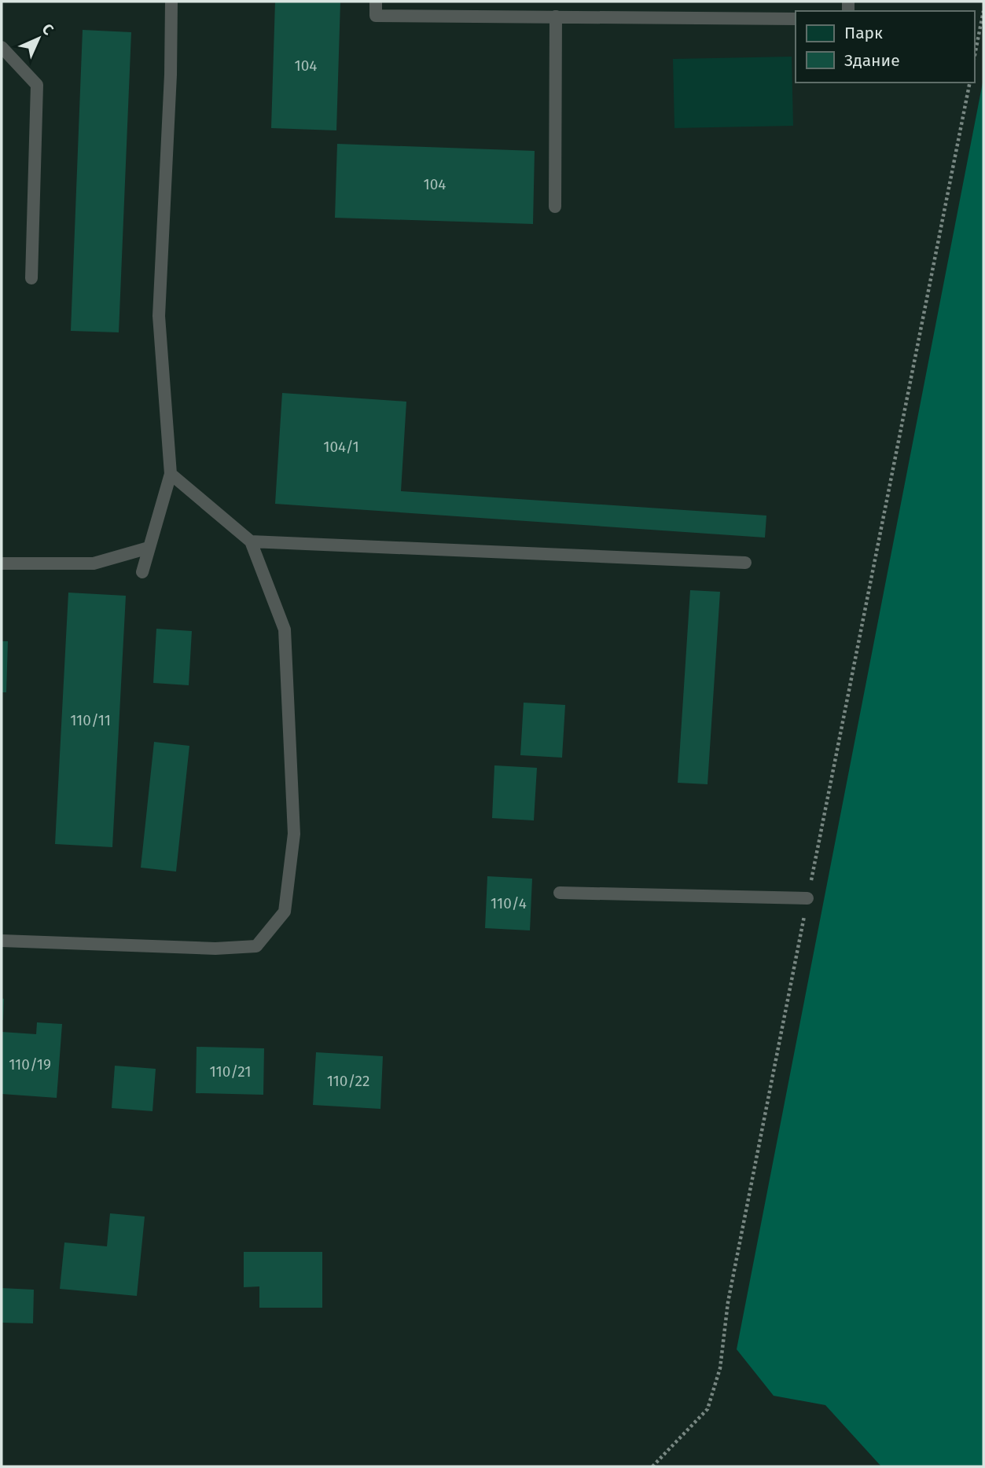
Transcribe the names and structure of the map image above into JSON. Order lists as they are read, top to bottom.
{
  "house_numbers": [
    "104",
    "104",
    "104/1",
    "110/11",
    "110/4",
    "110/19",
    "110/21",
    "110/22"
  ],
  "legend": ["Парк", "Здание"],
  "north": "top right"
}
